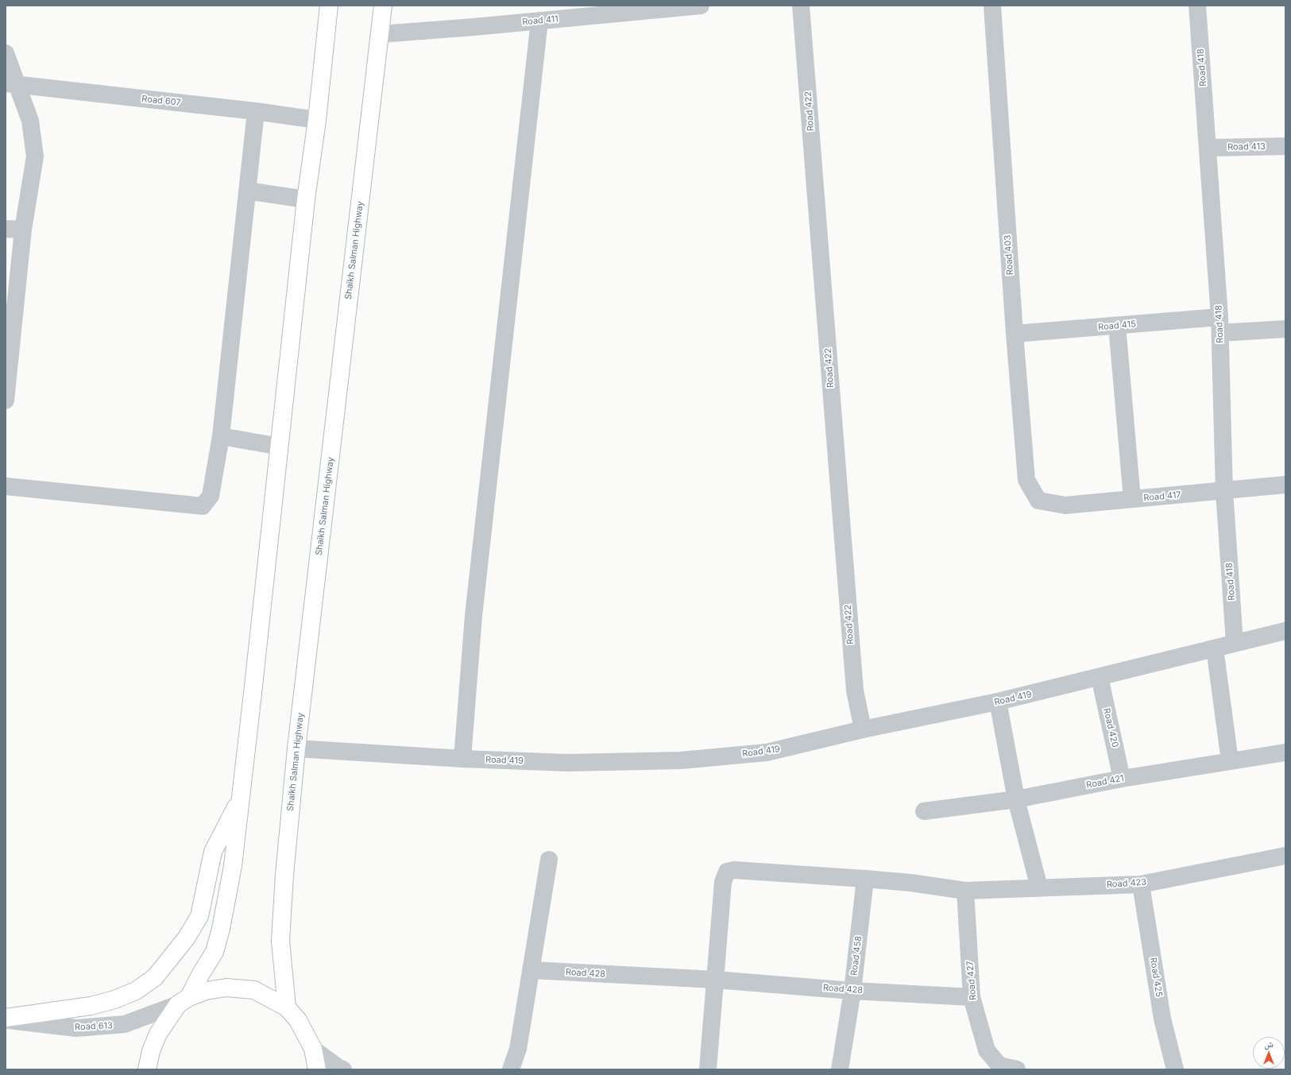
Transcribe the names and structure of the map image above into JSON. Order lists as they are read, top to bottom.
{
  "streets": {
    "main road": ["Shaikh Salman Highway"],
    "street": [
      "Road 411",
      "Road 418",
      "Road 607",
      "Road 422",
      "Road 413",
      "Road 403",
      "Road 415",
      "Road 417",
      "Road 419",
      "Road 420",
      "Road 421",
      "Road 423",
      "Road 458",
      "Road 428",
      "Road 425",
      "Road 427",
      "Road 613"
    ]
  },
  "crossings": [
    ["Road 411", "Shaikh Salman Highway"],
    ["Road 418", "Road 413"],
    ["Road 418", "Road 415"],
    ["Road 418", "Road 417"],
    ["Road 418", "Road 419"],
    ["Road 422", "Road 419"],
    ["Shaikh Salman Highway", "Road 419"],
    ["Road 403", "Road 415"],
    ["Road 403", "Road 417"],
    ["Road 419", "Road 420"],
    ["Road 420", "Road 421"],
    ["Road 423", "Road 458"],
    ["Road 423", "Road 428"],
    ["Road 423", "Road 425"],
    ["Road 423", "Road 427"],
    ["Road 458", "Road 428"],
    ["Road 428", "Road 427"]
  ],
  "north": "top"
}
